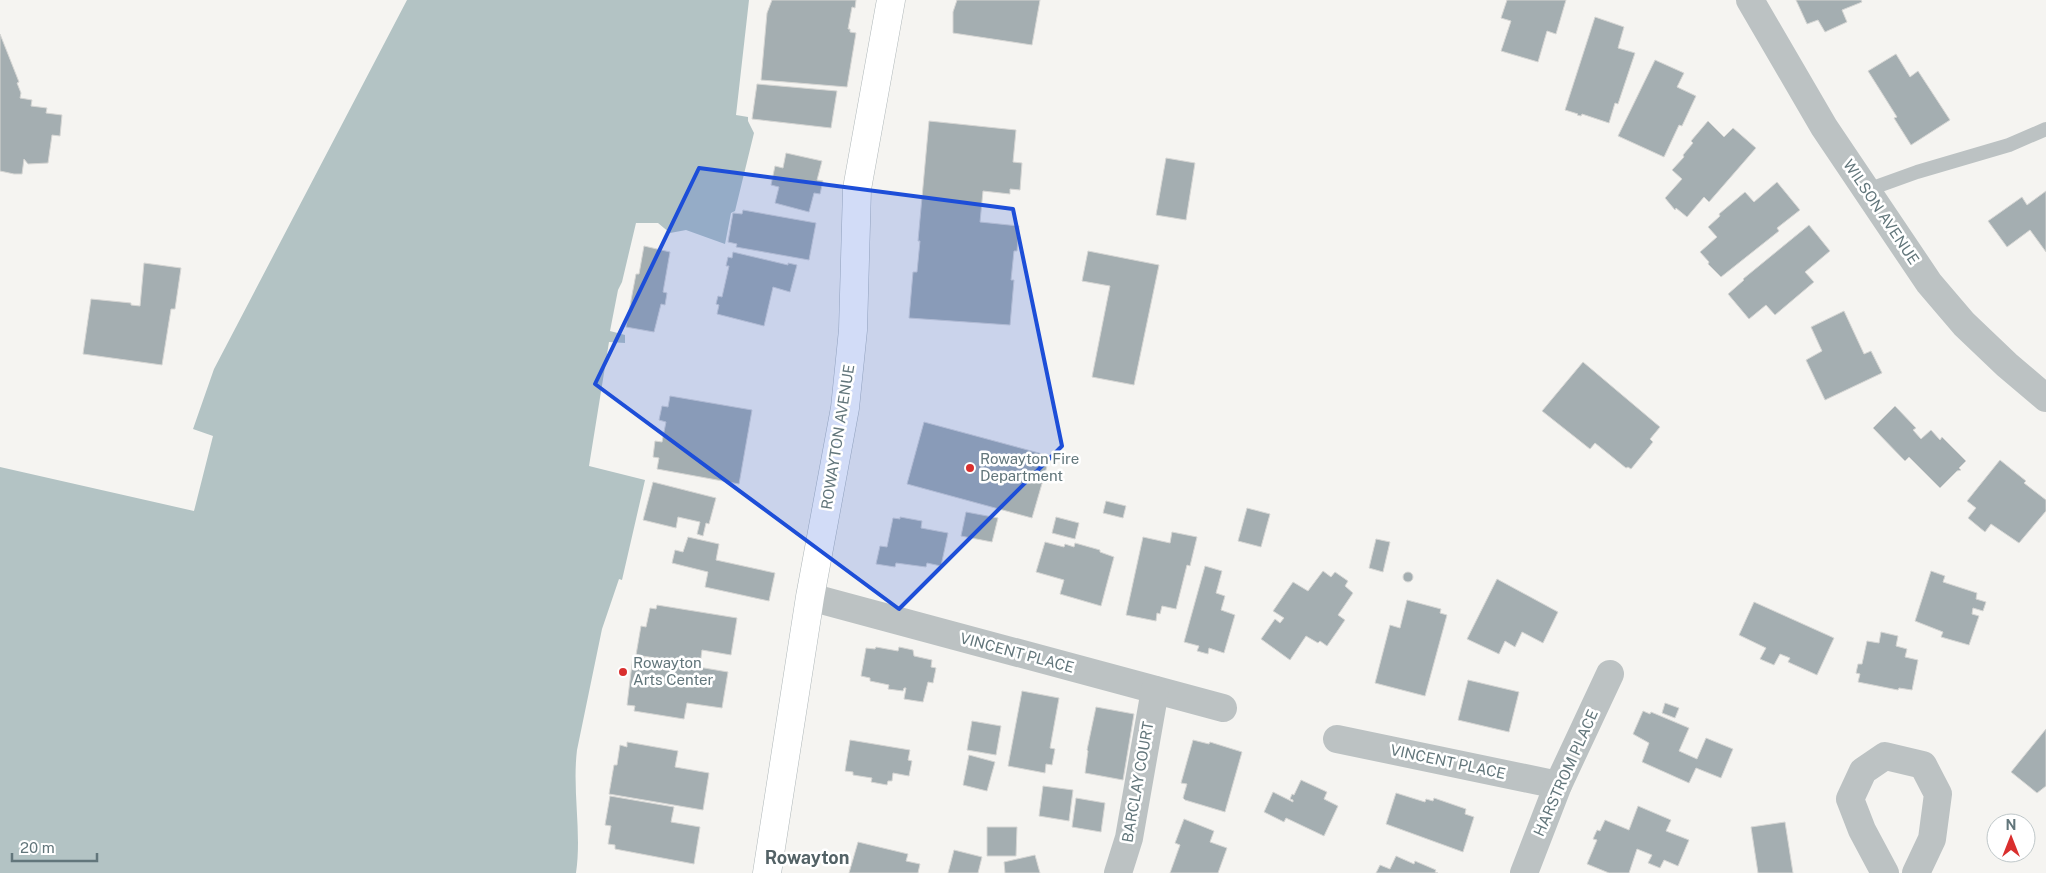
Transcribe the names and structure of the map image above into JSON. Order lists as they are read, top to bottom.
{
  "streets": {
    "main road": ["ROWAYTON AVENUE"],
    "street": [
      "WILSON AVENUE",
      "VINCENT PLACE",
      "HARSTROM PLACE",
      "BARCLAY COURT"
    ]
  },
  "crossings": [
    ["ROWAYTON AVENUE", "VINCENT PLACE"],
    ["VINCENT PLACE", "HARSTROM PLACE"],
    ["VINCENT PLACE", "BARCLAY COURT"]
  ],
  "districts": ["Rowayton"],
  "places": ["Rowayton Fire Department", "Rowayton Arts Center"],
  "scale_bar": "20 m",
  "north": "top"
}
